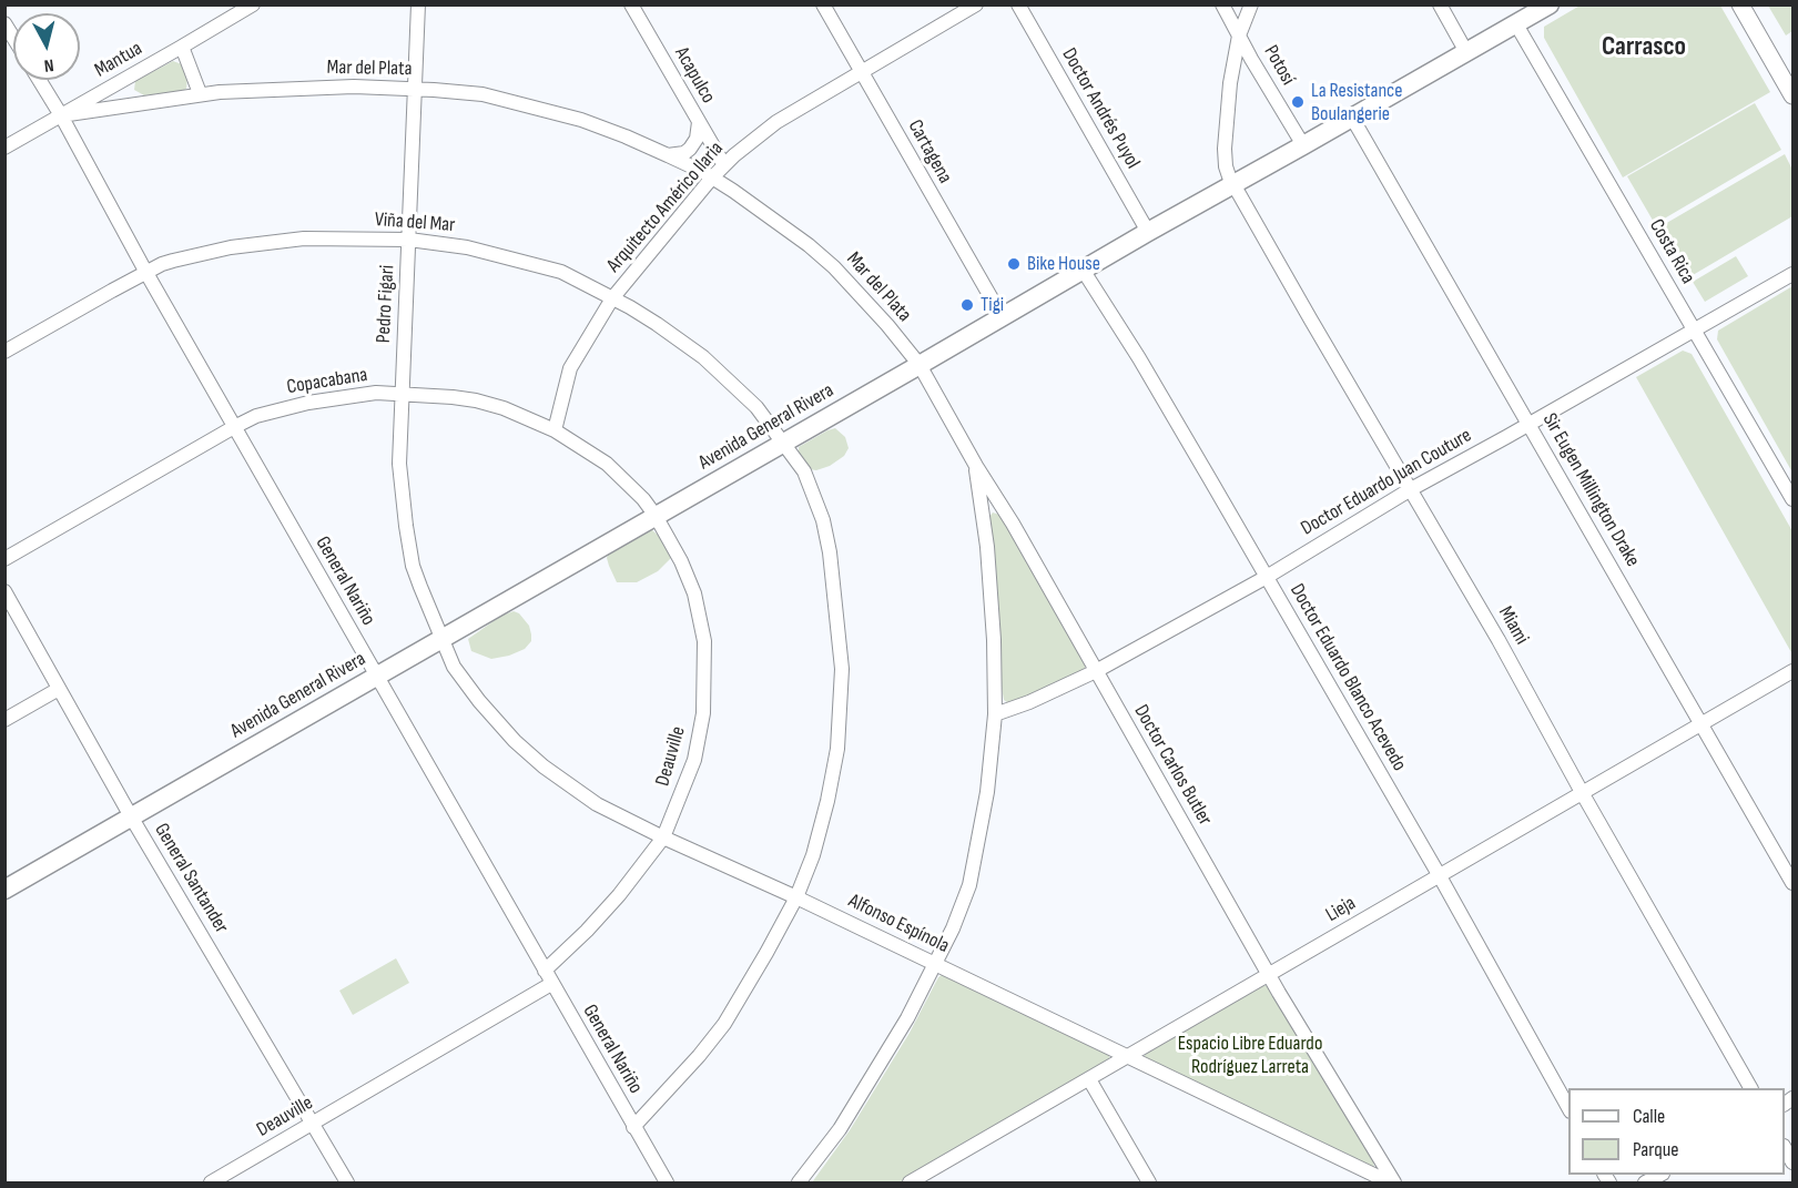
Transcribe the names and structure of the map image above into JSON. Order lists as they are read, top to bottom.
{
  "streets": {
    "main road": ["Avenida General Rivera"],
    "street": [
      "Mantua",
      "Potosí",
      "Mar del Plata",
      "Acapulco",
      "Doctor Andrés Puyol",
      "Cartagena",
      "Arquitecto Américo Ilaria",
      "Viña del Mar",
      "Costa Rica",
      "Pedro Figari",
      "Copacabana",
      "Doctor Eduardo Juan Couture",
      "Sir Eugen Millington Drake",
      "General Nariño",
      "Miami",
      "Doctor Eduardo Blanco Acevedo",
      "Deauville",
      "Doctor Carlos Butler",
      "General Santander",
      "Lieja",
      "Alfonso Espínola"
    ]
  },
  "crossings": [
    ["Mantua", "Mar del Plata"],
    ["Mantua", "General Nariño"],
    ["Potosí", "Avenida General Rivera"],
    ["Potosí", "Miami"],
    ["Mar del Plata", "Arquitecto Américo Ilaria"],
    ["Mar del Plata", "Pedro Figari"],
    ["Mar del Plata", "Avenida General Rivera"],
    ["Mar del Plata", "General Nariño"],
    ["Mar del Plata", "Doctor Carlos Butler"],
    ["Acapulco", "Arquitecto Américo Ilaria"],
    ["Doctor Andrés Puyol", "Avenida General Rivera"],
    ["Cartagena", "Arquitecto Américo Ilaria"],
    ["Cartagena", "Avenida General Rivera"],
    ["Arquitecto Américo Ilaria", "Viña del Mar"],
    ["Arquitecto Américo Ilaria", "Copacabana"],
    ["Viña del Mar", "Pedro Figari"],
    ["Viña del Mar", "Avenida General Rivera"],
    ["Viña del Mar", "General Nariño"],
    ["Viña del Mar", "Alfonso Espínola"],
    ["Costa Rica", "Avenida General Rivera"],
    ["Costa Rica", "Doctor Eduardo Juan Couture"],
    ["Pedro Figari", "Copacabana"],
    ["Pedro Figari", "Avenida General Rivera"],
    ["Pedro Figari", "Alfonso Espínola"],
    ["Copacabana", "Avenida General Rivera"],
    ["Copacabana", "General Nariño"],
    ["Copacabana", "Deauville"],
    ["Avenida General Rivera", "Sir Eugen Millington Drake"],
    ["Avenida General Rivera", "General Nariño"],
    ["Avenida General Rivera", "Miami"],
    ["Avenida General Rivera", "Doctor Eduardo Blanco Acevedo"],
    ["Avenida General Rivera", "Deauville"],
    ["Avenida General Rivera", "Doctor Carlos Butler"],
    ["Avenida General Rivera", "General Santander"],
    ["Avenida General Rivera", "Alfonso Espínola"],
    ["Doctor Eduardo Juan Couture", "Sir Eugen Millington Drake"],
    ["Doctor Eduardo Juan Couture", "Miami"],
    ["Doctor Eduardo Juan Couture", "Doctor Eduardo Blanco Acevedo"],
    ["Doctor Eduardo Juan Couture", "Doctor Carlos Butler"],
    ["Sir Eugen Millington Drake", "Lieja"],
    ["General Nariño", "Deauville"],
    ["Miami", "Lieja"],
    ["Doctor Eduardo Blanco Acevedo", "Lieja"],
    ["Deauville", "General Santander"],
    ["Deauville", "Alfonso Espínola"],
    ["Doctor Carlos Butler", "Lieja"],
    ["Doctor Carlos Butler", "Alfonso Espínola"],
    ["Lieja", "Alfonso Espínola"]
  ],
  "districts": ["Carrasco"],
  "parks": ["Espacio Libre Eduardo Rodríguez Larreta"],
  "places": ["La Resistance Boulangerie", "Bike House", "Tigi"],
  "legend": ["Calle", "Parque"],
  "north": "bottom"
}
